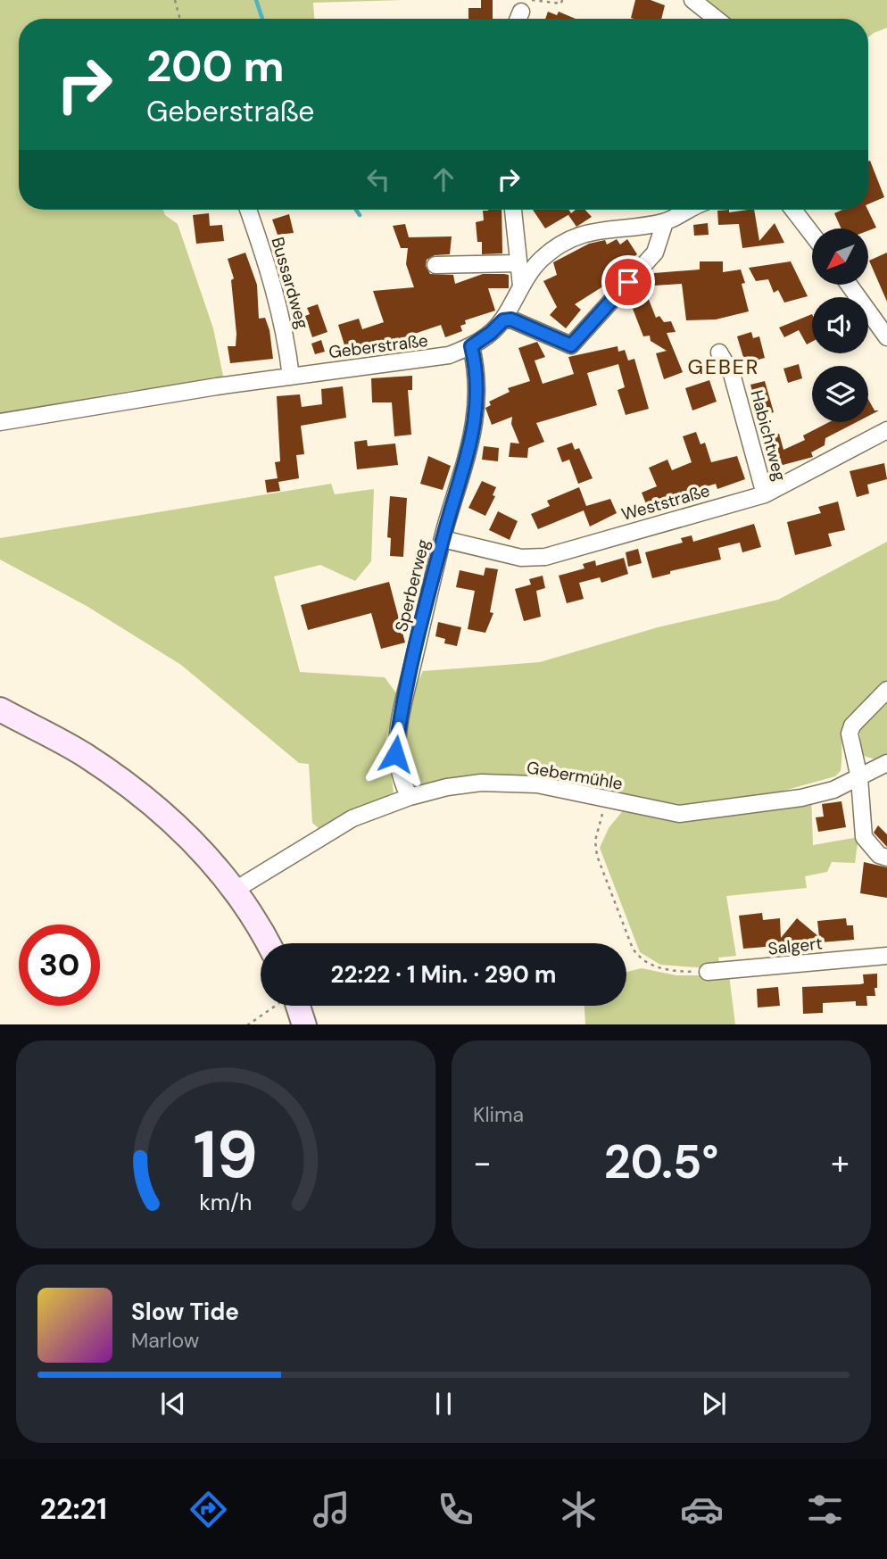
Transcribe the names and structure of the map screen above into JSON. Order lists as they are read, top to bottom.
{
  "streets": {
    "street": [
      "Bussardweg",
      "Geberstraße",
      "Habichtweg",
      "Weststraße",
      "Sperberweg",
      "Gebermühle",
      "Salgert"
    ]
  },
  "crossings": [
    ["Bussardweg", "Geberstraße"],
    ["Geberstraße", "Sperberweg"],
    ["Habichtweg", "Weststraße"],
    ["Weststraße", "Sperberweg"],
    ["Sperberweg", "Gebermühle"]
  ],
  "districts": ["GEBER"],
  "north": "bottom left",
  "page": {
    "turn": ["200 m", "Geberstraße"],
    "limit": "30",
    "trip": "22:22 · 1 Min. · 290 m",
    "tile": "Klima",
    "heat": ["−", "20.5°", "+"],
    "song": ["Slow Tide", "Marlow"],
    "tabs": "22:21",
    "gauge": ["19", "km/h"]
  }
}
